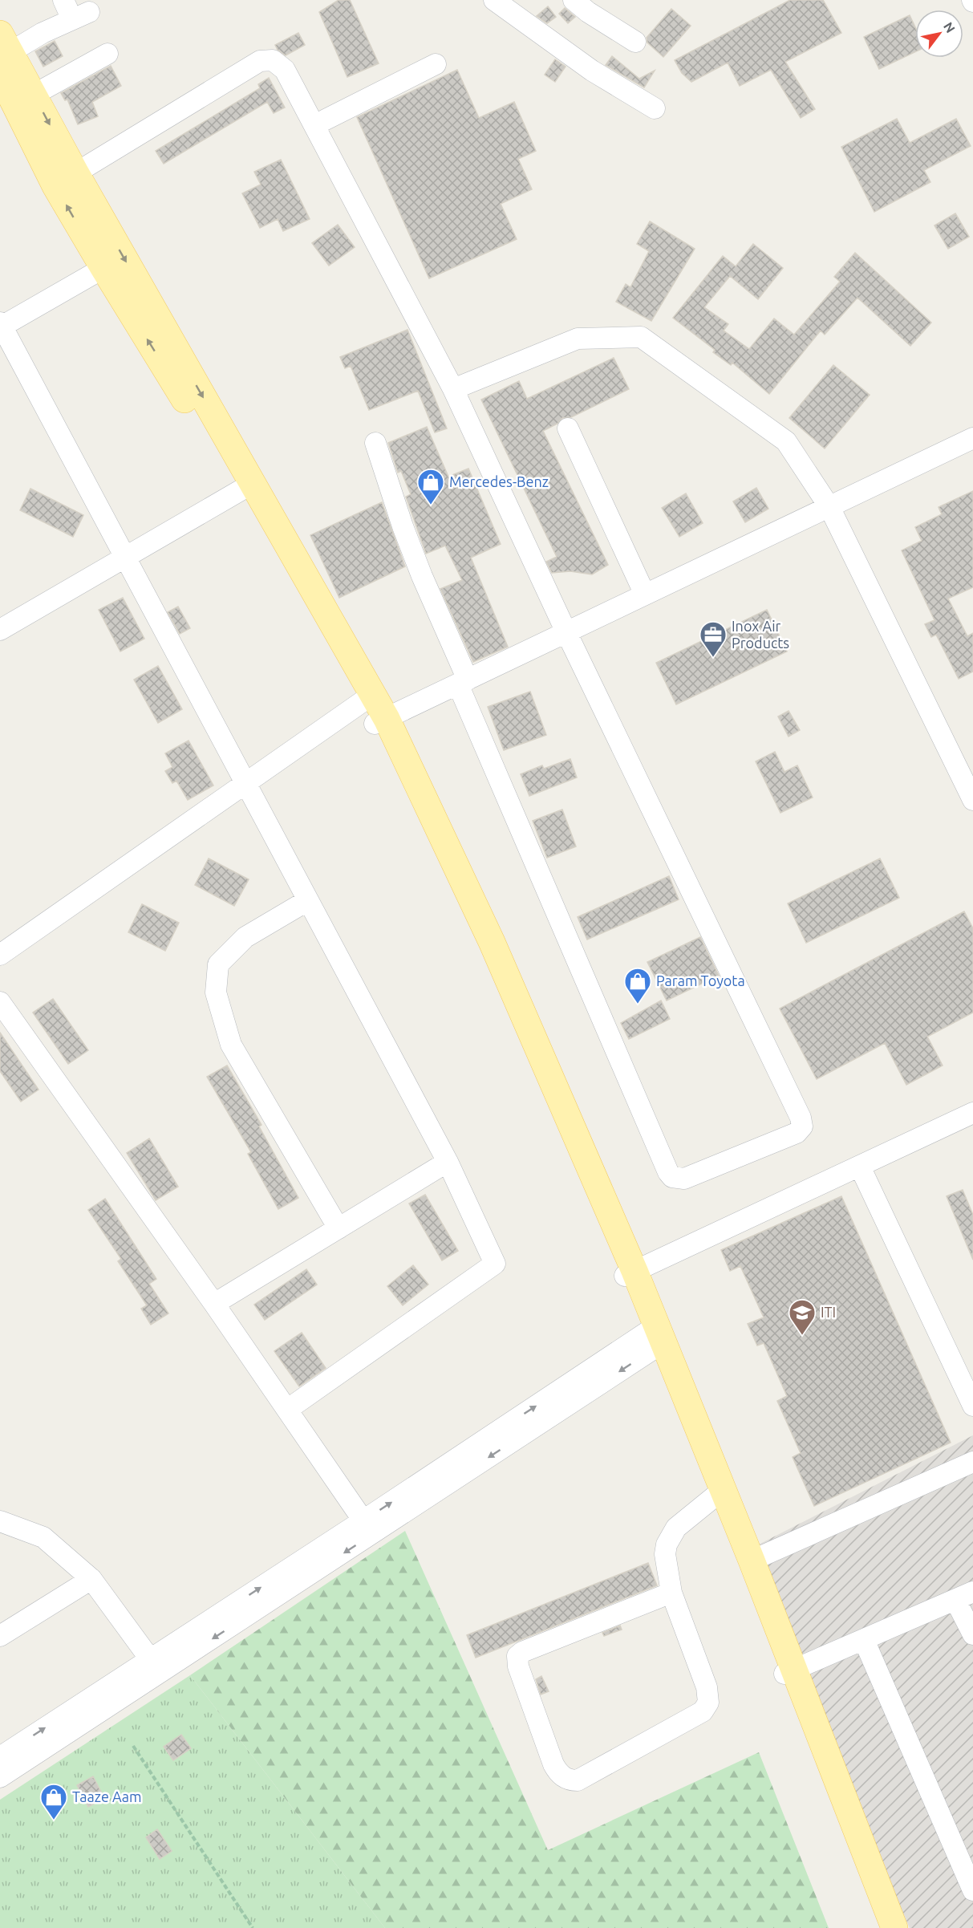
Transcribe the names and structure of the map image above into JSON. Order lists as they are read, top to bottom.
{
  "places": {
    "shop": ["Mercedes-Benz", "Param Toyota", "Taaze Aam"],
    "office": ["Inox Air Products"],
    "school or university": ["ITI"]
  },
  "north": "top right"
}
